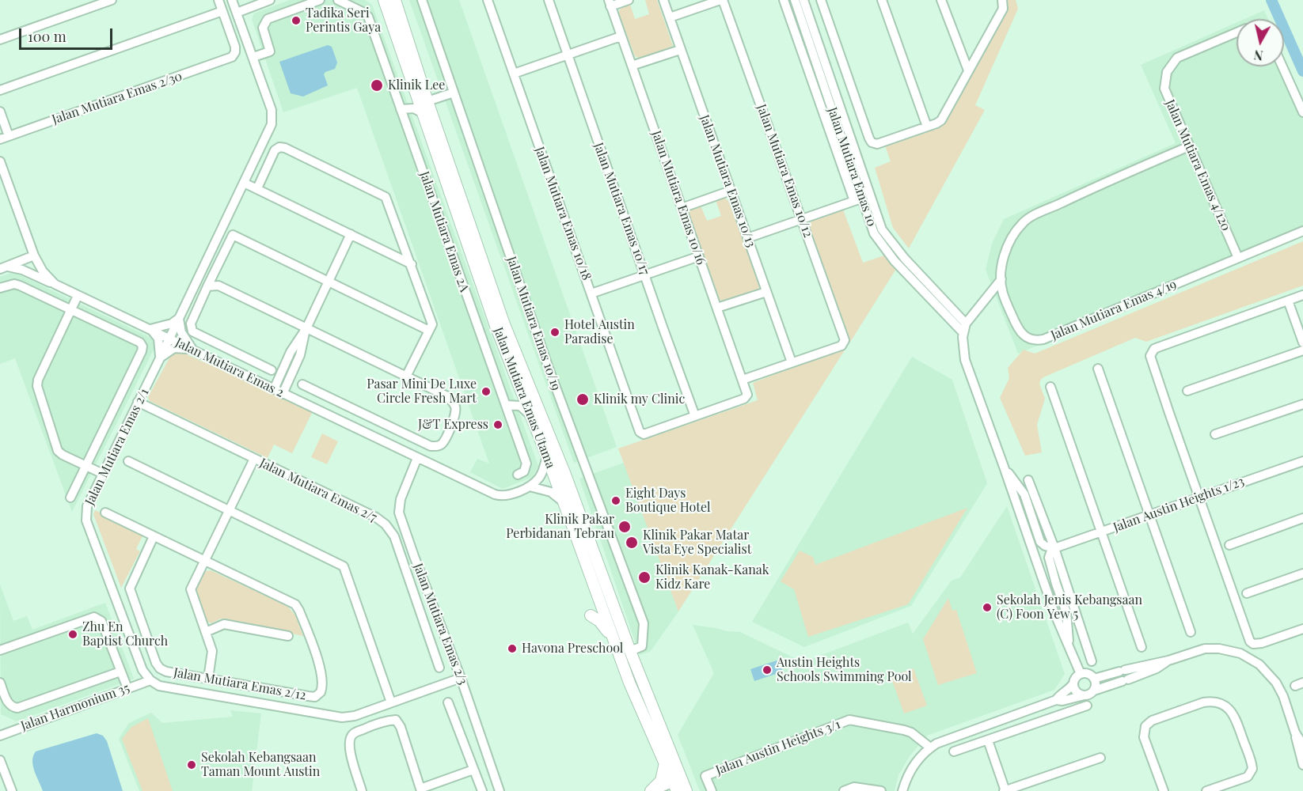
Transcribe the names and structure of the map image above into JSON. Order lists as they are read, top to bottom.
{
  "streets": {
    "main road": ["Jalan Mutiara Emas Utama"],
    "street": [
      "Jalan Mutiara Emas 2/30",
      "Jalan Mutiara Emas 4/120",
      "Jalan Mutiara Emas 10",
      "Jalan Mutiara Emas 10/12",
      "Jalan Mutiara Emas 10/13",
      "Jalan Mutiara Emas 10/16",
      "Jalan Mutiara Emas 10/17",
      "Jalan Mutiara Emas 10/18",
      "Jalan Mutiara Emas 2A",
      "Jalan Mutiara Emas 4/19",
      "Jalan Mutiara Emas 10/19",
      "Jalan Mutiara Emas 2",
      "Jalan Mutiara Emas 2/1",
      "Jalan Mutiara Emas 2/7",
      "Jalan Austin Heights 1/23",
      "Jalan Mutiara Emas 2/3",
      "Jalan Mutiara Emas 2/12",
      "Jalan Harmonium 35",
      "Jalan Austin Heights 3/1"
    ]
  },
  "crossings": [
    ["Jalan Mutiara Emas 4/120", "Jalan Mutiara Emas 4/19"],
    ["Jalan Mutiara Emas 10/12", "Jalan Mutiara Emas 10/13"],
    ["Jalan Mutiara Emas 10/16", "Jalan Mutiara Emas 10/17"],
    ["Jalan Mutiara Emas 10/16", "Jalan Mutiara Emas 10/18"],
    ["Jalan Mutiara Emas 10/17", "Jalan Mutiara Emas 10/18"],
    ["Jalan Mutiara Emas 10/19", "Jalan Mutiara Emas Utama"],
    ["Jalan Mutiara Emas 2", "Jalan Mutiara Emas 2/1"],
    ["Jalan Mutiara Emas 2", "Jalan Mutiara Emas 2/3"],
    ["Jalan Mutiara Emas 2/1", "Jalan Mutiara Emas 2/7"],
    ["Jalan Mutiara Emas 2/1", "Jalan Harmonium 35"]
  ],
  "places": [
    "Tadika Seri Perintis Gaya",
    "Klinik Lee",
    "Hotel Austin Paradise",
    "Pasar Mini De Luxe Circle Fresh Mart",
    "Klinik my Clinic",
    "J&T Express",
    "Eight Days Boutique Hotel",
    "Klinik Pakar Perbidanan Tebrau",
    "Klinik Pakar Matar Vista Eye Specialist",
    "Klinik Kanak-Kanak Kidz Kare",
    "Sekolah Jenis Kebangsaan (C) Foon Yew 5",
    "Zhu En Baptist Church",
    "Havona Preschool",
    "Austin Heights Schools Swimming Pool",
    "Sekolah Kebangsaan Taman Mount Austin"
  ],
  "scale_bar": "100 m",
  "north": "bottom"
}
